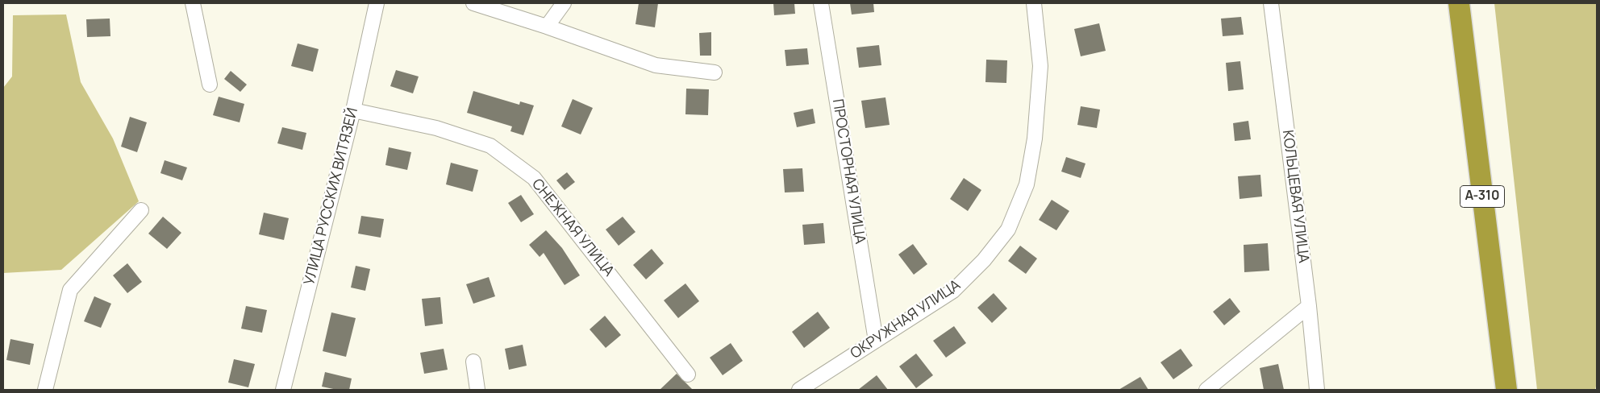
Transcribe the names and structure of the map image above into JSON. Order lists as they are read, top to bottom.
{
  "streets": {
    "highway": ["А-310"],
    "street": [
      "ПРОСТОРНАЯ УЛИЦА",
      "УЛИЦА РУССКИХ ВИТЯЗЕЙ",
      "КОЛЬЦЕВАЯ УЛИЦА",
      "СНЕЖНАЯ УЛИЦА",
      "ОКРУЖНАЯ УЛИЦА"
    ]
  },
  "crossings": [
    ["ПРОСТОРНАЯ УЛИЦА", "ОКРУЖНАЯ УЛИЦА"],
    ["УЛИЦА РУССКИХ ВИТЯЗЕЙ", "СНЕЖНАЯ УЛИЦА"]
  ]
}
